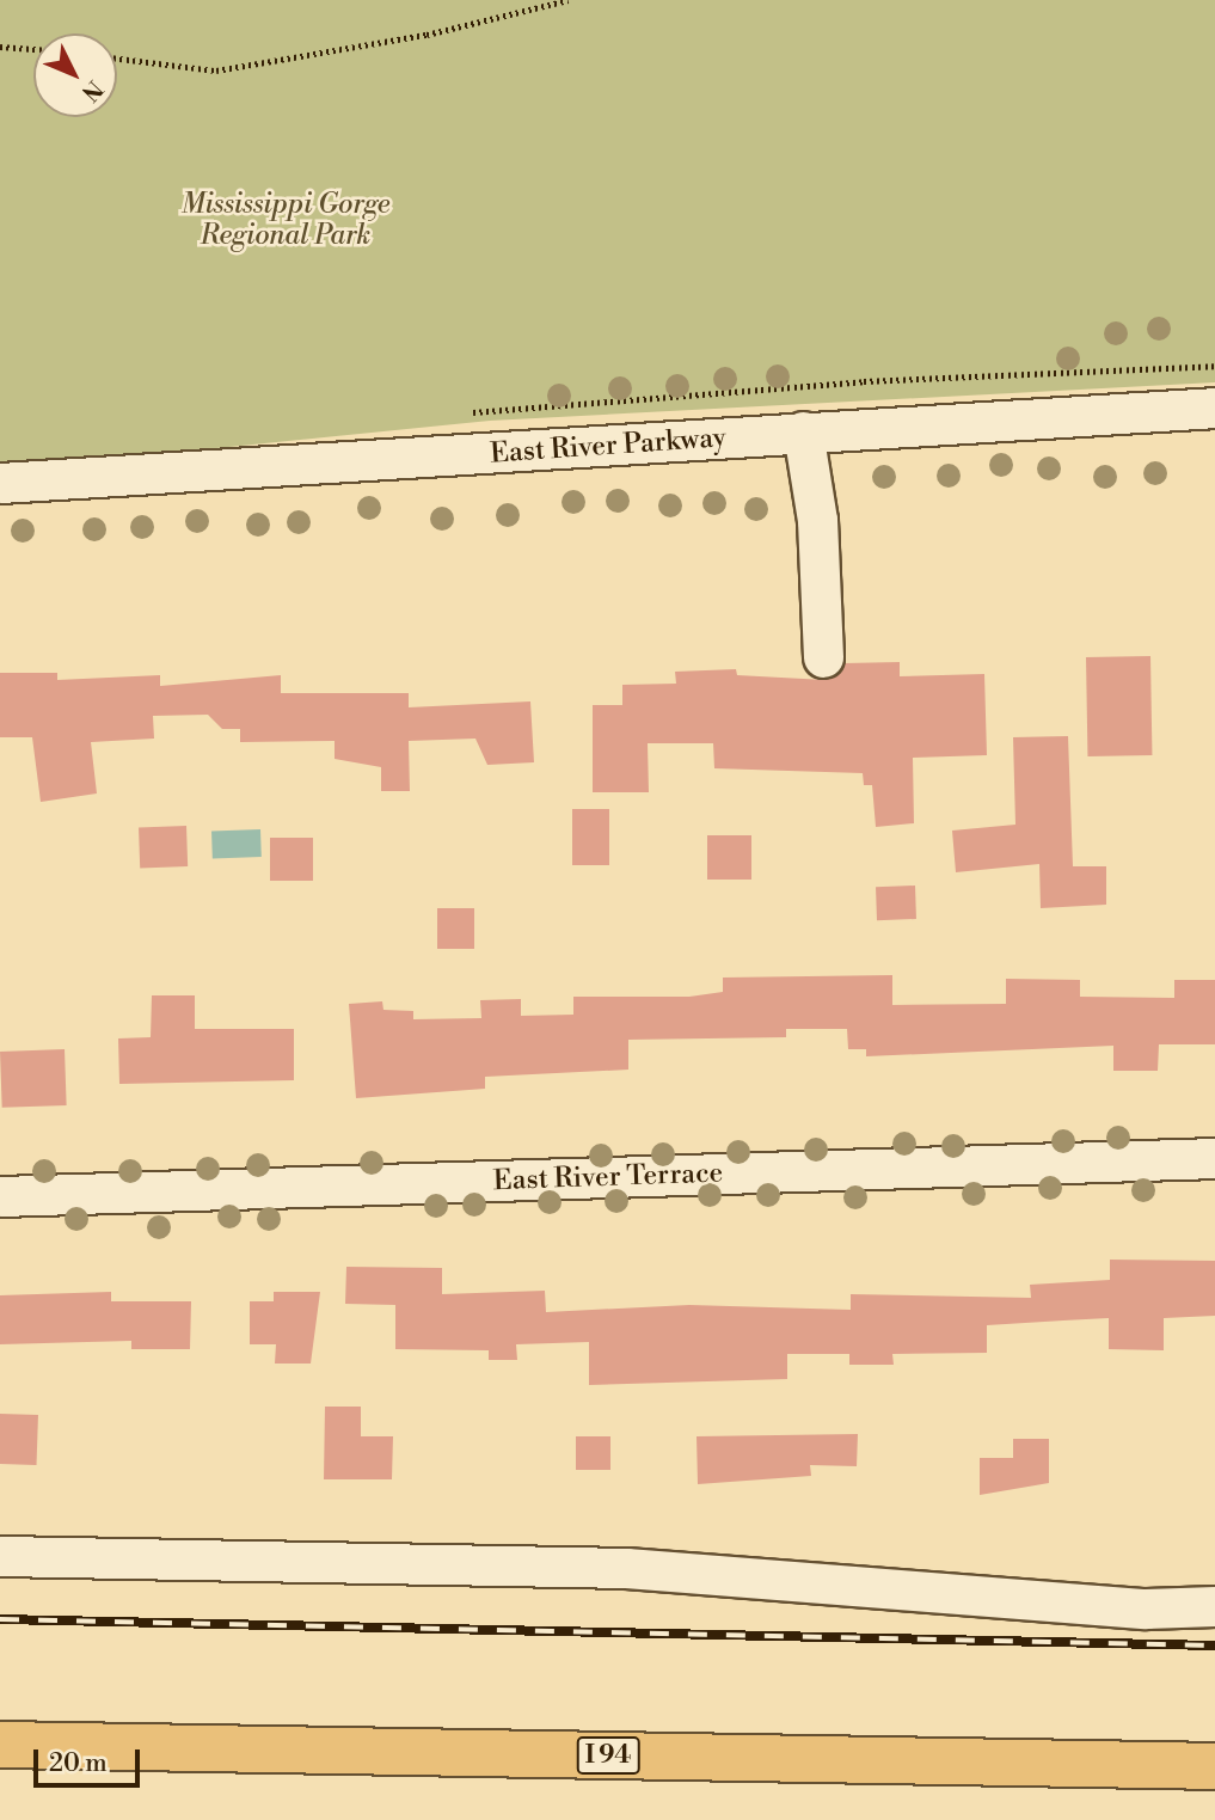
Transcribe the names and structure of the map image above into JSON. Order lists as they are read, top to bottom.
{
  "streets": {
    "highway": ["I 94"],
    "street": ["East River Parkway", "East River Terrace"]
  },
  "parks": ["Mississippi Gorge Regional Park"],
  "scale_bar": "20 m",
  "north": "bottom right"
}
